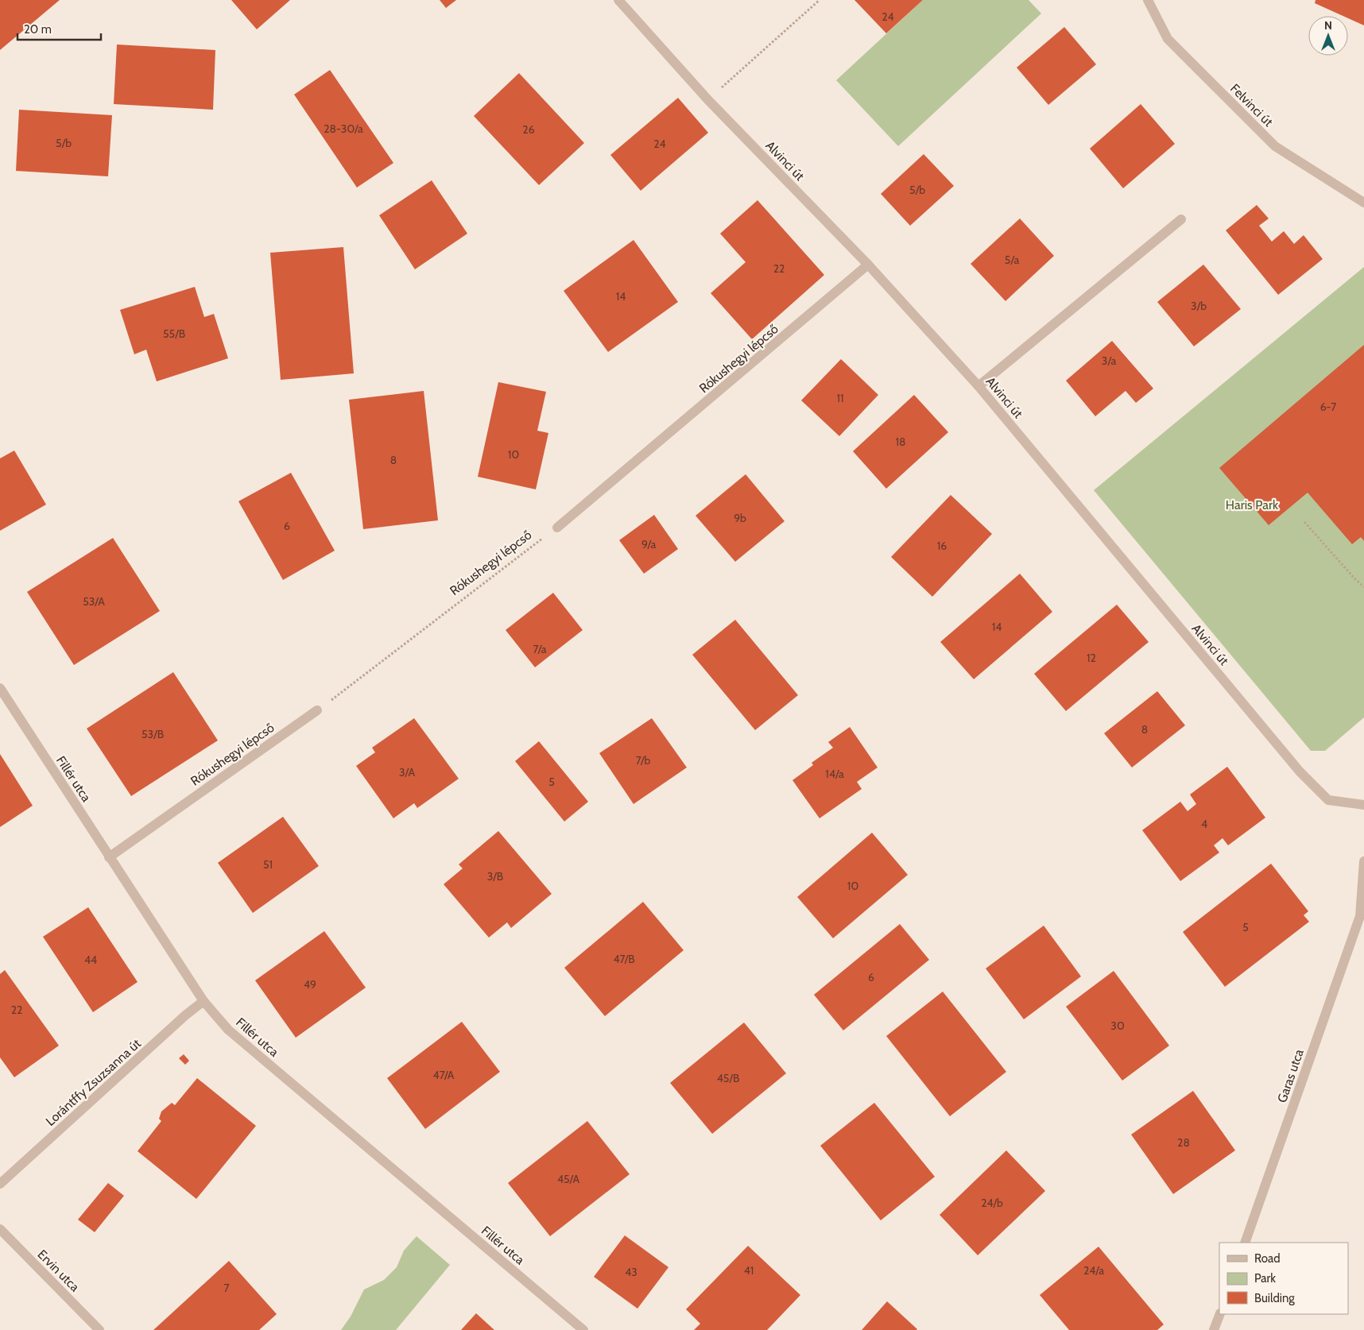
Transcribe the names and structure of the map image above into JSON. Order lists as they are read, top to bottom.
{
  "streets": {
    "street": [
      "Felvinci út",
      "Alvinci út",
      "Rókushegyi lépcső",
      "Fillér utca",
      "Garas utca",
      "Lorántffy Zsuzsanna út",
      "Ervin utca"
    ]
  },
  "crossings": [
    ["Alvinci út", "Rókushegyi lépcső"],
    ["Rókushegyi lépcső", "Fillér utca"],
    ["Fillér utca", "Lorántffy Zsuzsanna út"]
  ],
  "parks": ["Haris Park"],
  "house_numbers": [
    "24",
    "28-30/a",
    "26",
    "5/b",
    "24",
    "5/b",
    "5/a",
    "22",
    "14",
    "3/b",
    "55/B",
    "3/a",
    "11",
    "6-7",
    "18",
    "10",
    "8",
    "9b",
    "6",
    "9/a",
    "16",
    "53/A",
    "14",
    "7/a",
    "12",
    "8",
    "53/B",
    "7/b",
    "3/A",
    "14/a",
    "5",
    "4",
    "51",
    "3/B",
    "10",
    "5",
    "47/B",
    "44",
    "6",
    "49",
    "22",
    "30",
    "47/A",
    "45/B",
    "28",
    "45/A",
    "24/b",
    "41",
    "24/a",
    "43",
    "7"
  ],
  "legend": ["Road", "Park", "Building"],
  "scale_bar": "20 m",
  "north": "top"
}
